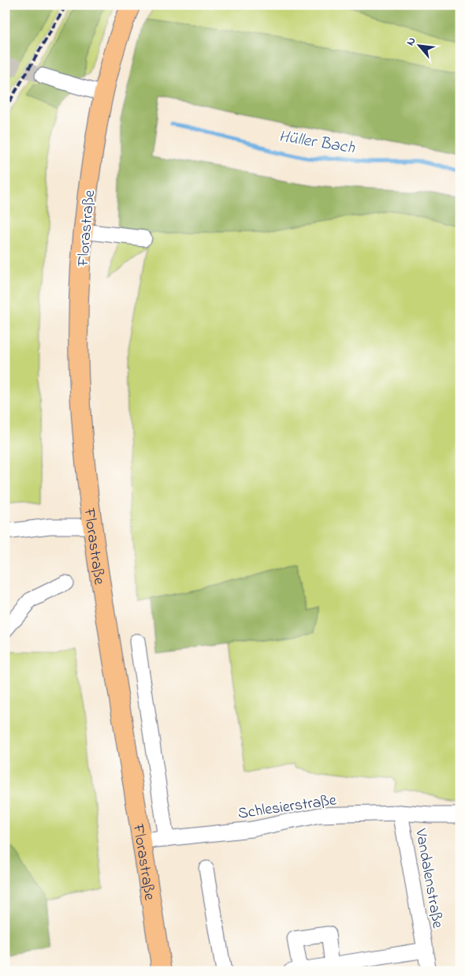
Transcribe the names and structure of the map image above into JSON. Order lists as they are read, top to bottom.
{
  "streets": {
    "main road": ["Florastraße"],
    "street": ["Schlesierstraße", "Vandalenstraße"]
  },
  "crossings": [
    ["Florastraße", "Schlesierstraße"],
    ["Schlesierstraße", "Vandalenstraße"]
  ],
  "water": ["Hüller Bach"],
  "north": "top left"
}
